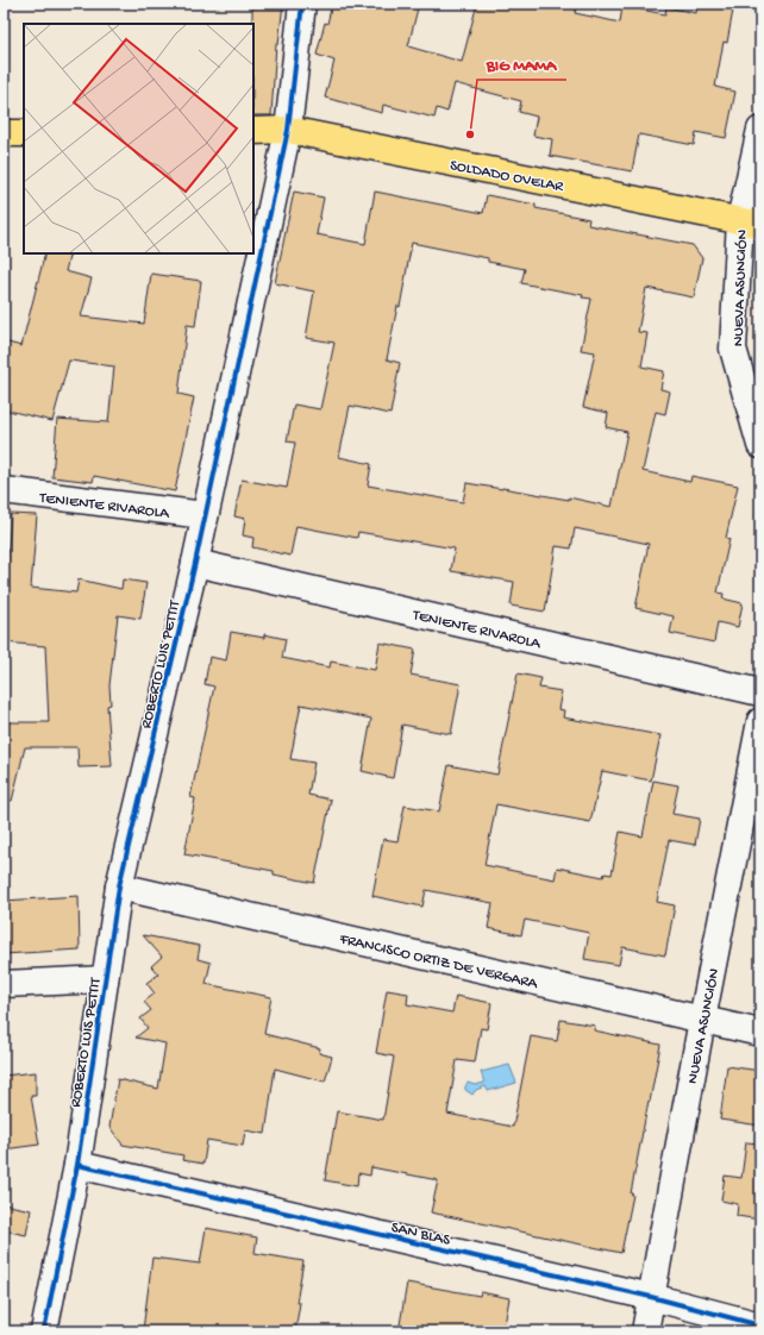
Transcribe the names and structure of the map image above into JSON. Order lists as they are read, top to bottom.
{
  "streets": {
    "main road": ["SOLDADO OVELAR"],
    "street": [
      "NUEVA ASUNCIÓN",
      "TENIENTE RIVAROLA",
      "ROBERTO LUIS PETTIT",
      "FRANCISCO ORTIZ DE VERGARA",
      "SAN BLAS"
    ]
  },
  "crossings": [
    ["SOLDADO OVELAR", "NUEVA ASUNCIÓN"],
    ["SOLDADO OVELAR", "ROBERTO LUIS PETTIT"],
    ["NUEVA ASUNCIÓN", "FRANCISCO ORTIZ DE VERGARA"],
    ["NUEVA ASUNCIÓN", "SAN BLAS"],
    ["TENIENTE RIVAROLA", "ROBERTO LUIS PETTIT"],
    ["ROBERTO LUIS PETTIT", "FRANCISCO ORTIZ DE VERGARA"],
    ["ROBERTO LUIS PETTIT", "SAN BLAS"]
  ],
  "places": ["BIG MAMA"]
}
